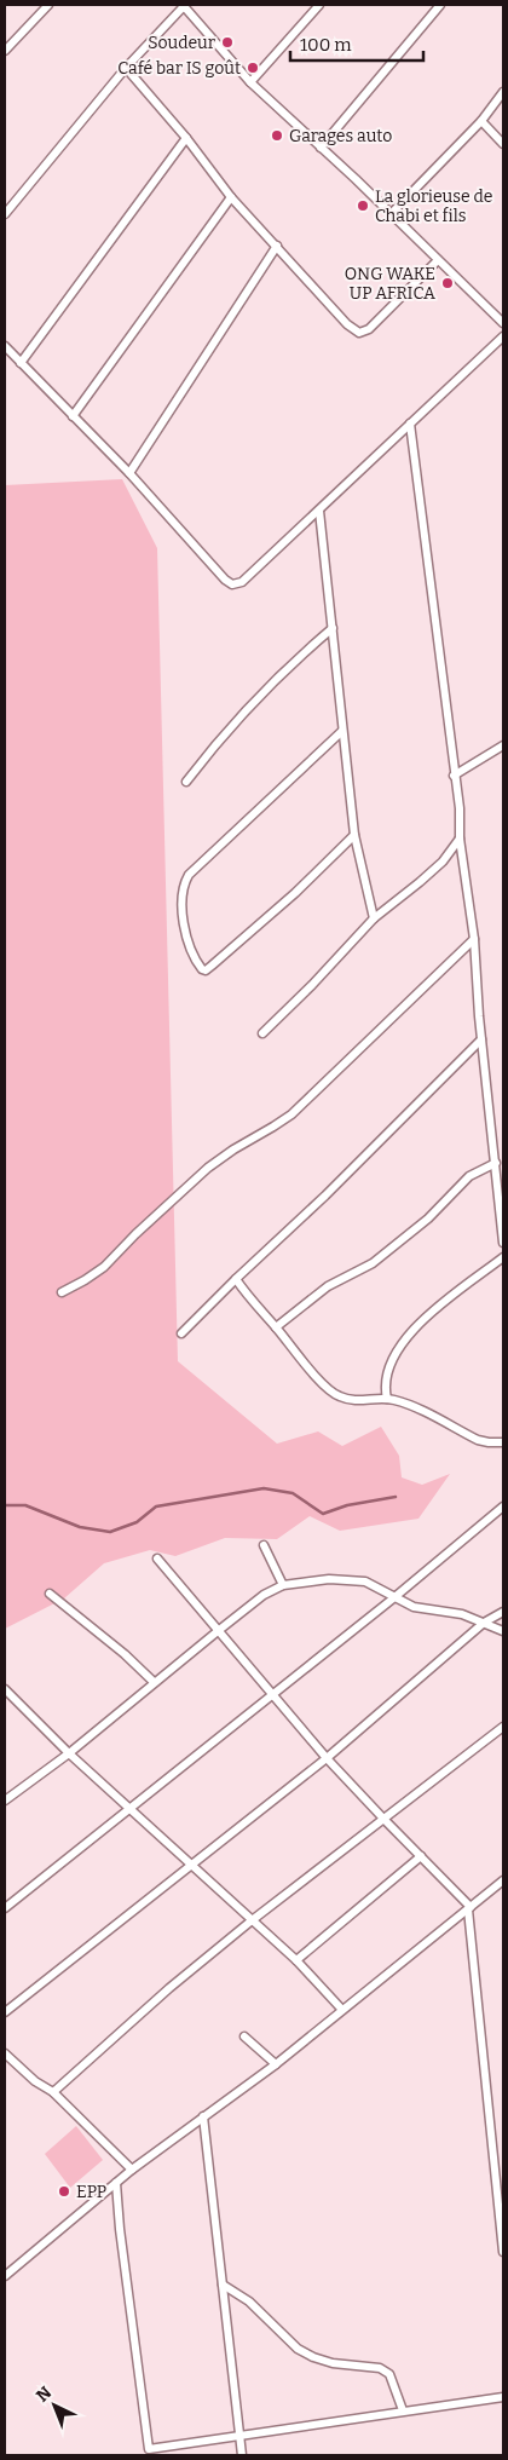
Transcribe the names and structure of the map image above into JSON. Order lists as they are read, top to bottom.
{
  "places": [
    "Soudeur",
    "Café bar IS goût",
    "Garages auto",
    "La glorieuse de Chabi et fils",
    "ONG WAKE UP AFRICA",
    "EPP"
  ],
  "scale_bar": "100 m",
  "north": "top left"
}
